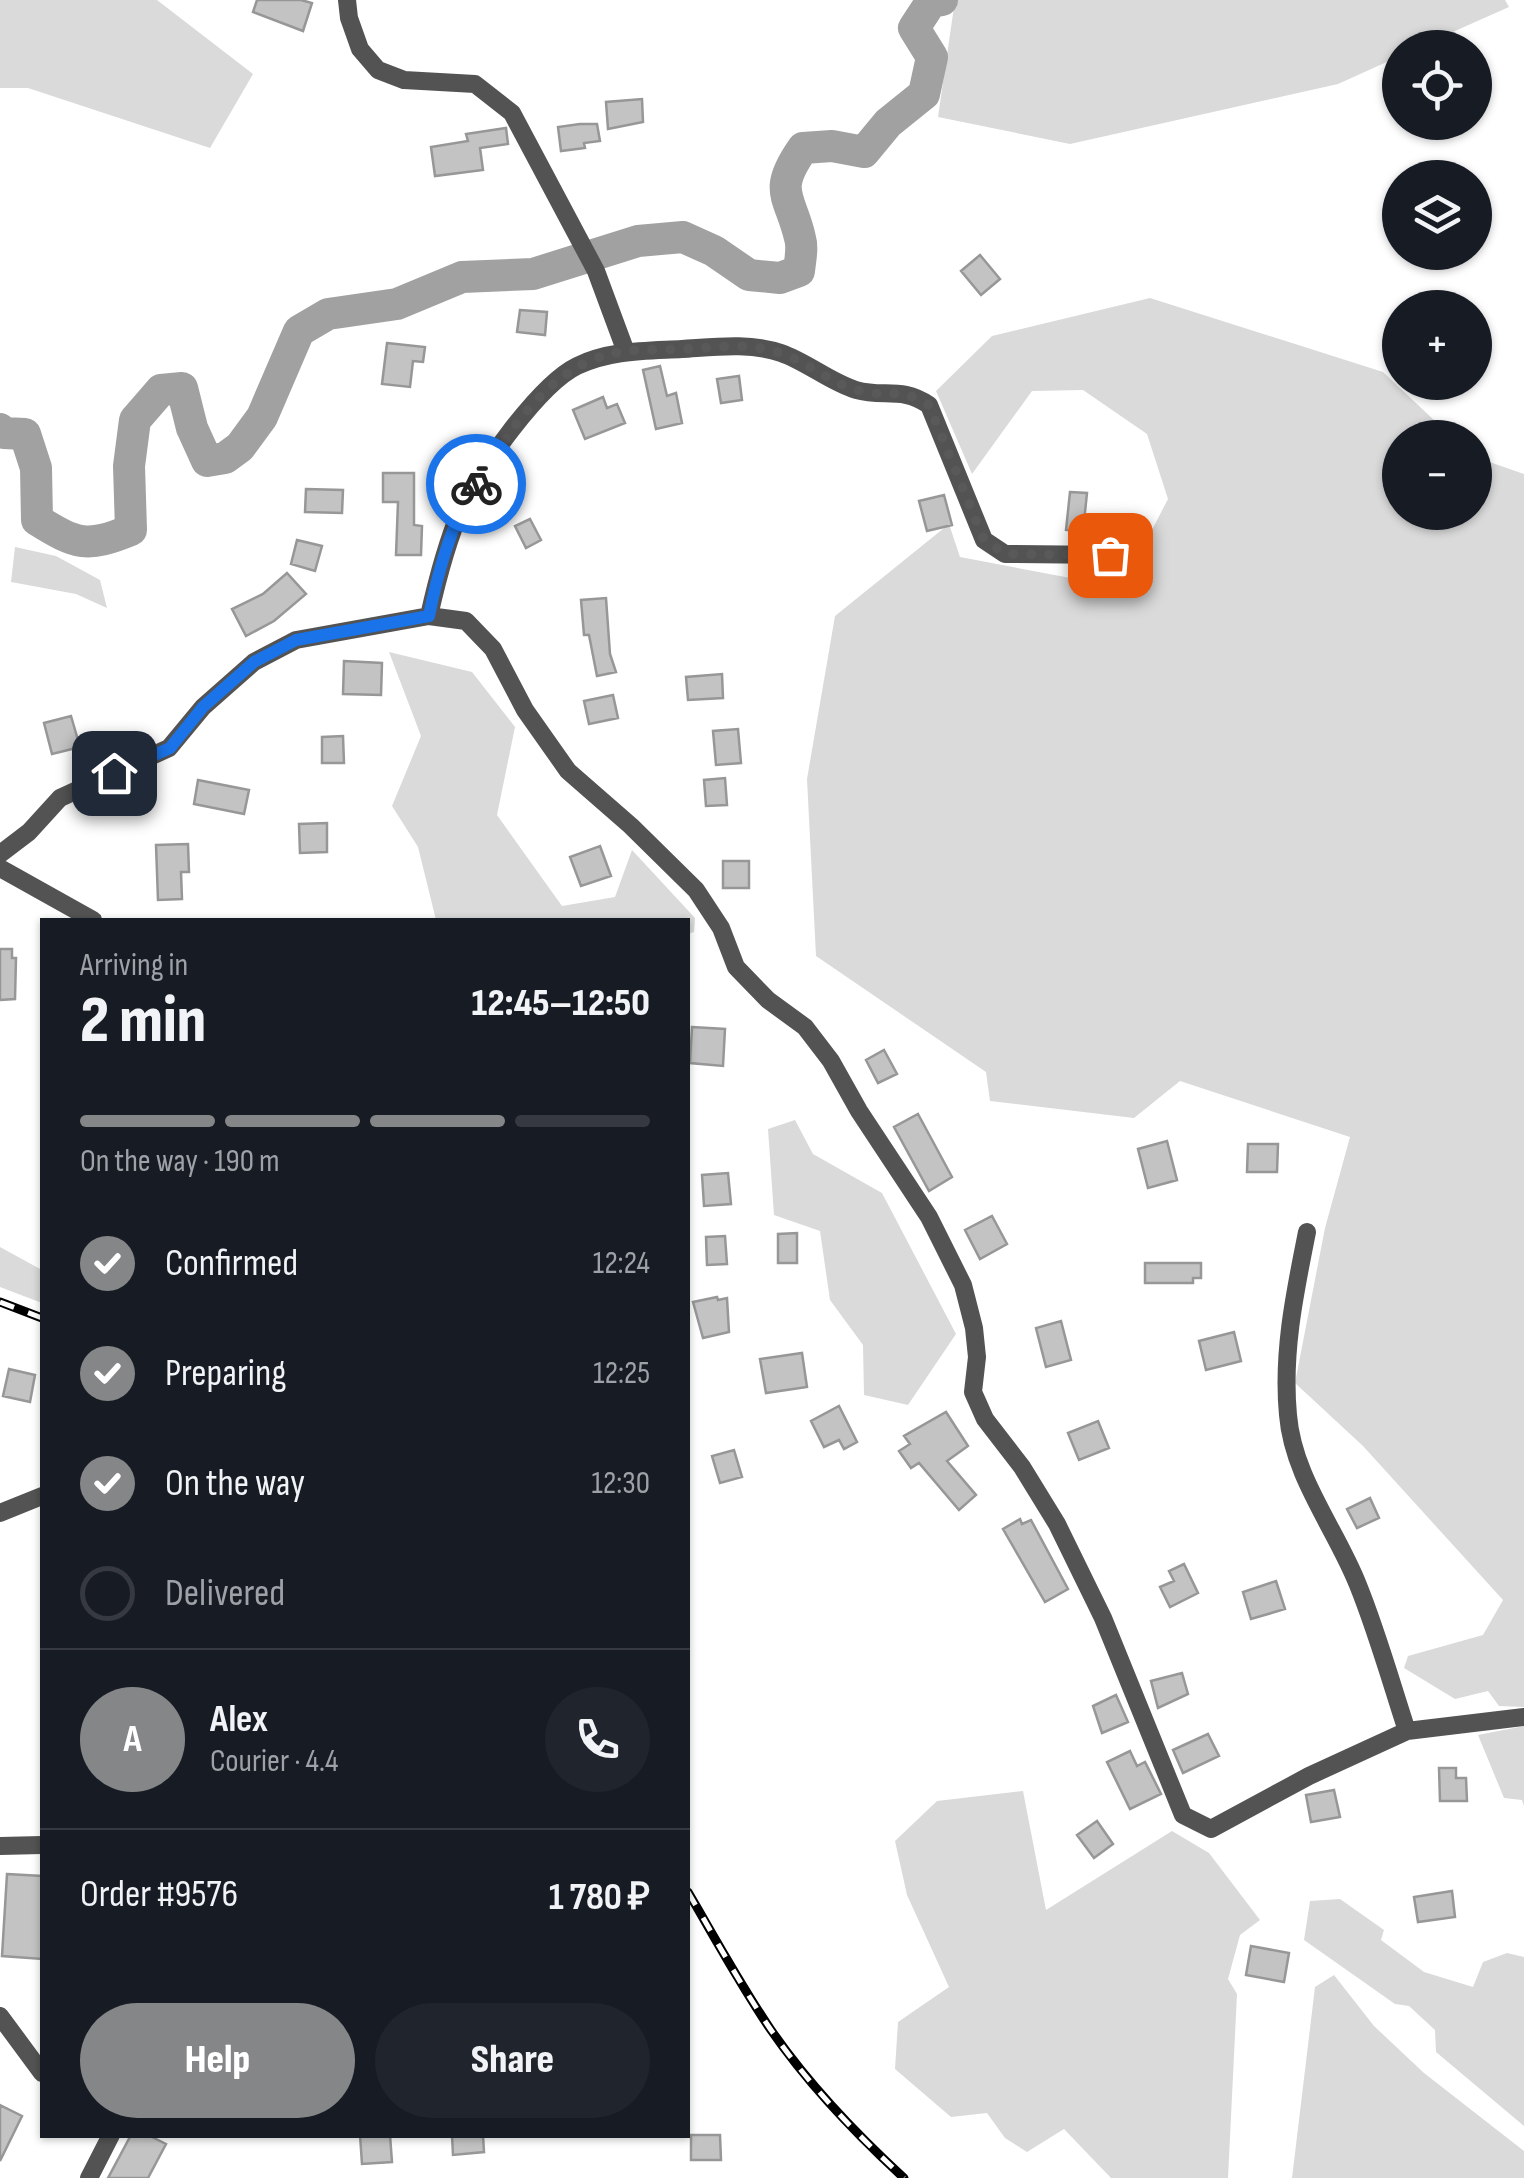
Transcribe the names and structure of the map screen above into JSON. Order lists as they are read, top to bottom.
{
  "page": {
    "map_buttons": ["+", "−"],
    "heading": ["2 min", "Arriving in", "12:45–12:50"],
    "panel": [
      "Alex",
      "Courier · 4.4",
      "Order #9576",
      "1 780 ₽"
    ],
    "bar": "On the way · 190 m",
    "list": [
      ["Confirmed", "12:24"],
      ["Preparing", "12:25"],
      ["On the way", "12:30"],
      "Delivered"
    ],
    "round": "A",
    "buttons": ["Help", "Share"]
  }
}
